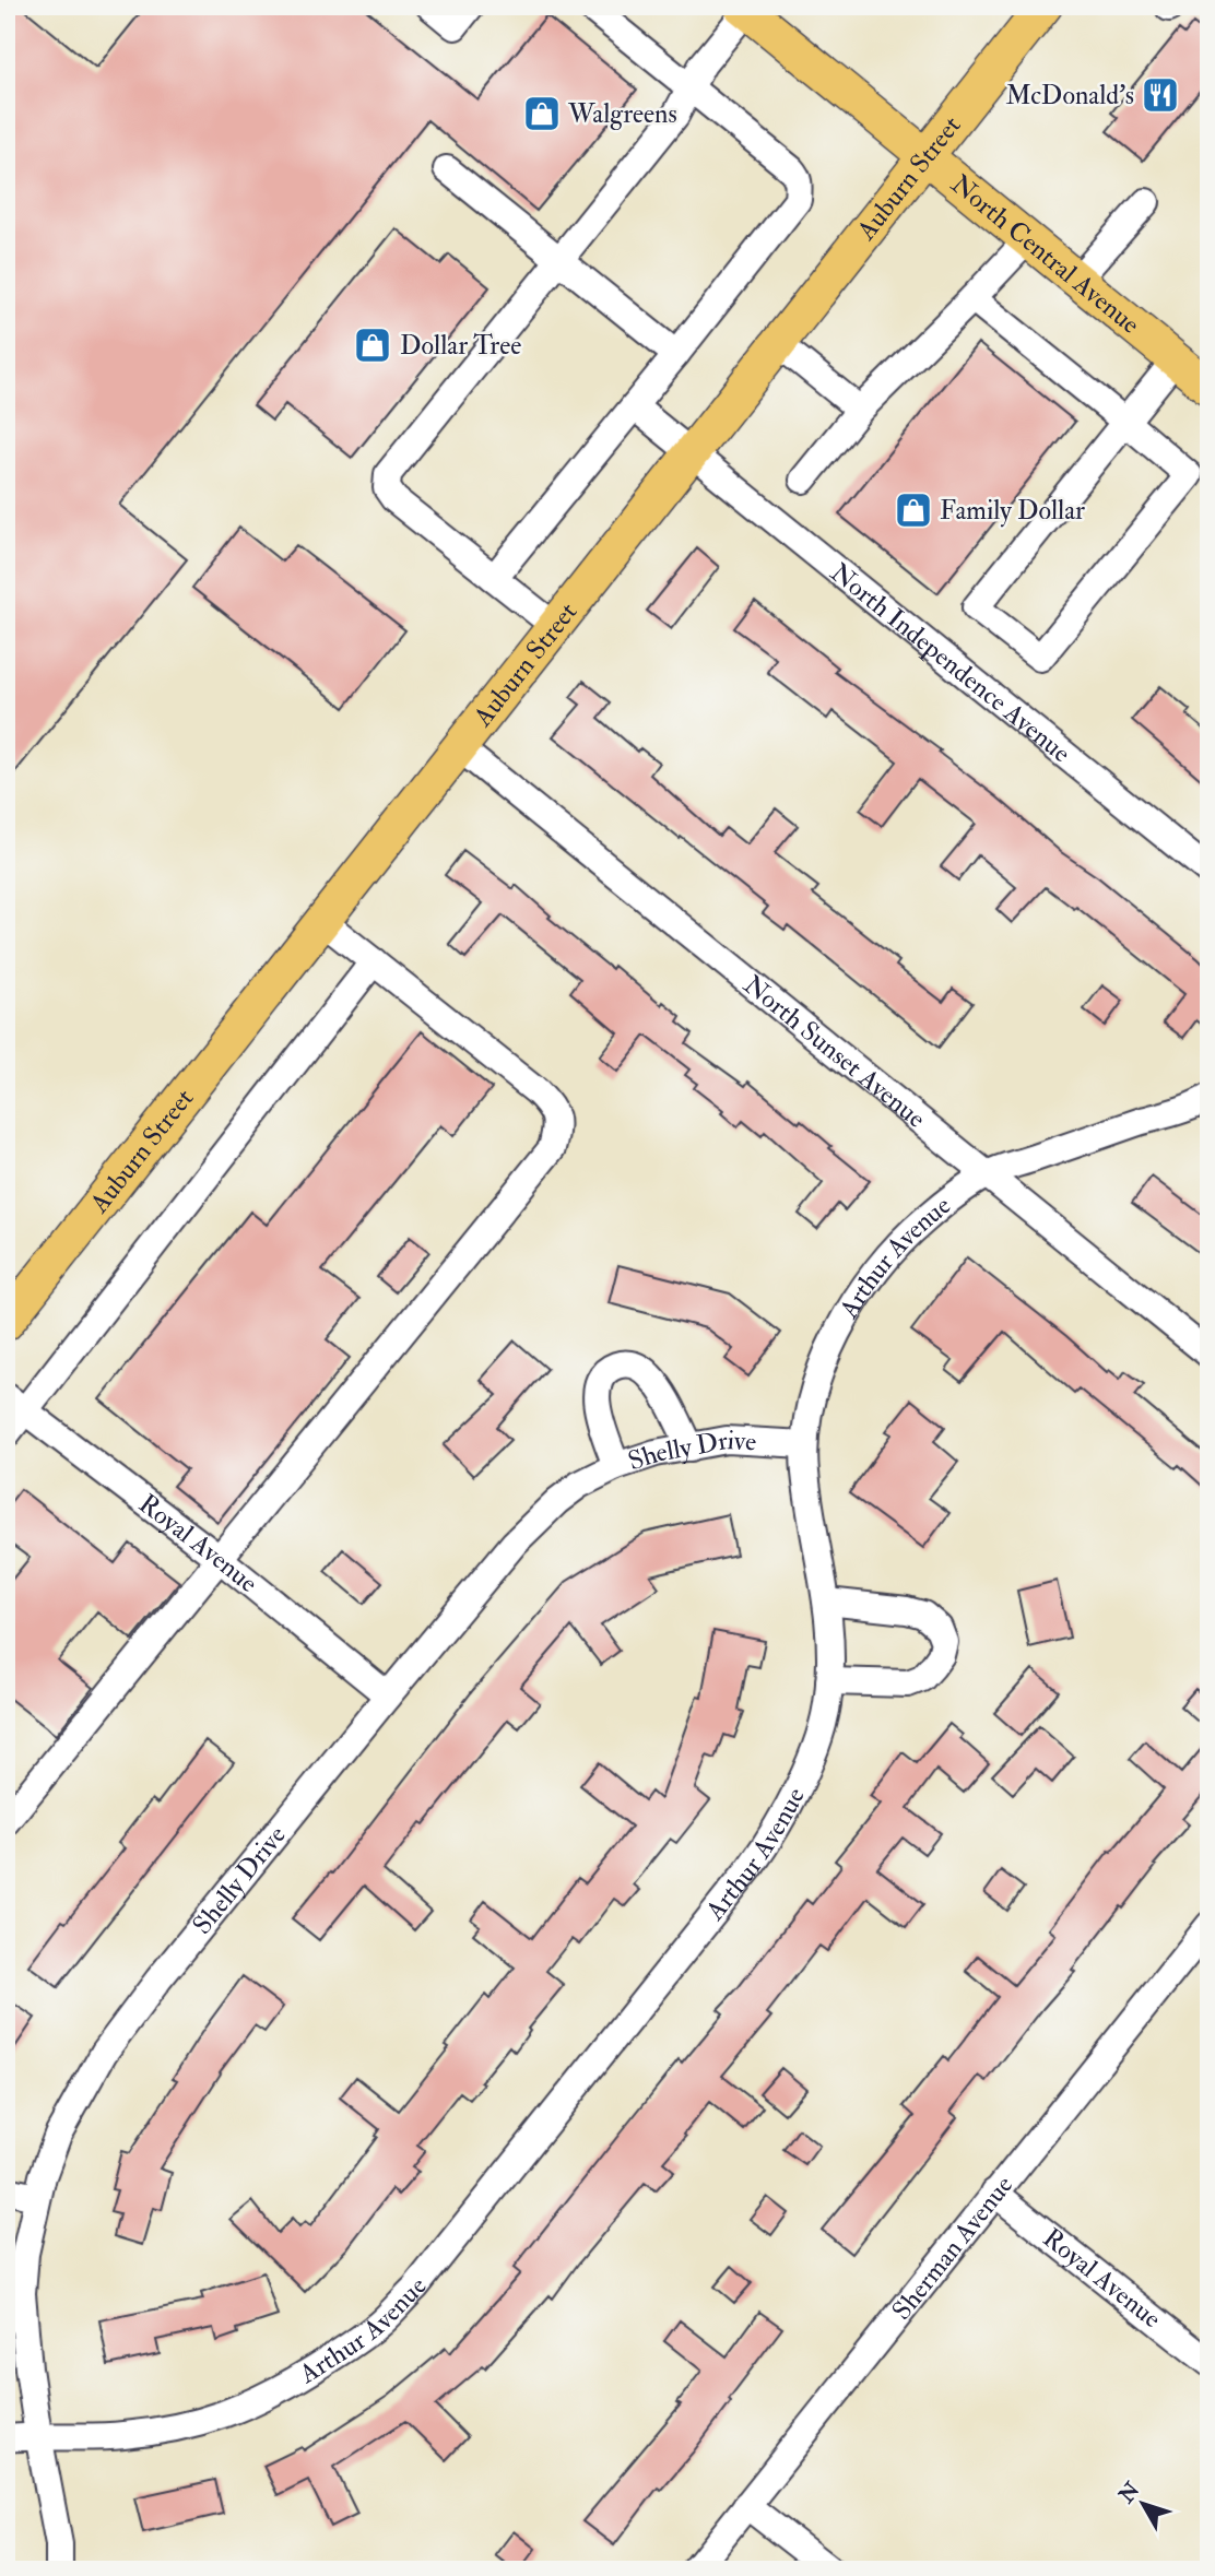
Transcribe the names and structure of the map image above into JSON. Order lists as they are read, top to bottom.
{
  "streets": {
    "main road": ["Auburn Street", "North Central Avenue"],
    "street": [
      "North Independence Avenue",
      "North Sunset Avenue",
      "Arthur Avenue",
      "Shelly Drive",
      "Royal Avenue",
      "Sherman Avenue"
    ]
  },
  "crossings": [
    ["Auburn Street", "North Central Avenue"],
    ["Auburn Street", "North Independence Avenue"],
    ["Auburn Street", "North Sunset Avenue"],
    ["North Sunset Avenue", "Arthur Avenue"],
    ["Arthur Avenue", "Shelly Drive"],
    ["Shelly Drive", "Royal Avenue"],
    ["Royal Avenue", "Sherman Avenue"]
  ],
  "places": {
    "restaurant": ["McDonald's"],
    "shop": ["Walgreens", "Dollar Tree", "Family Dollar"]
  },
  "north": "top left"
}
